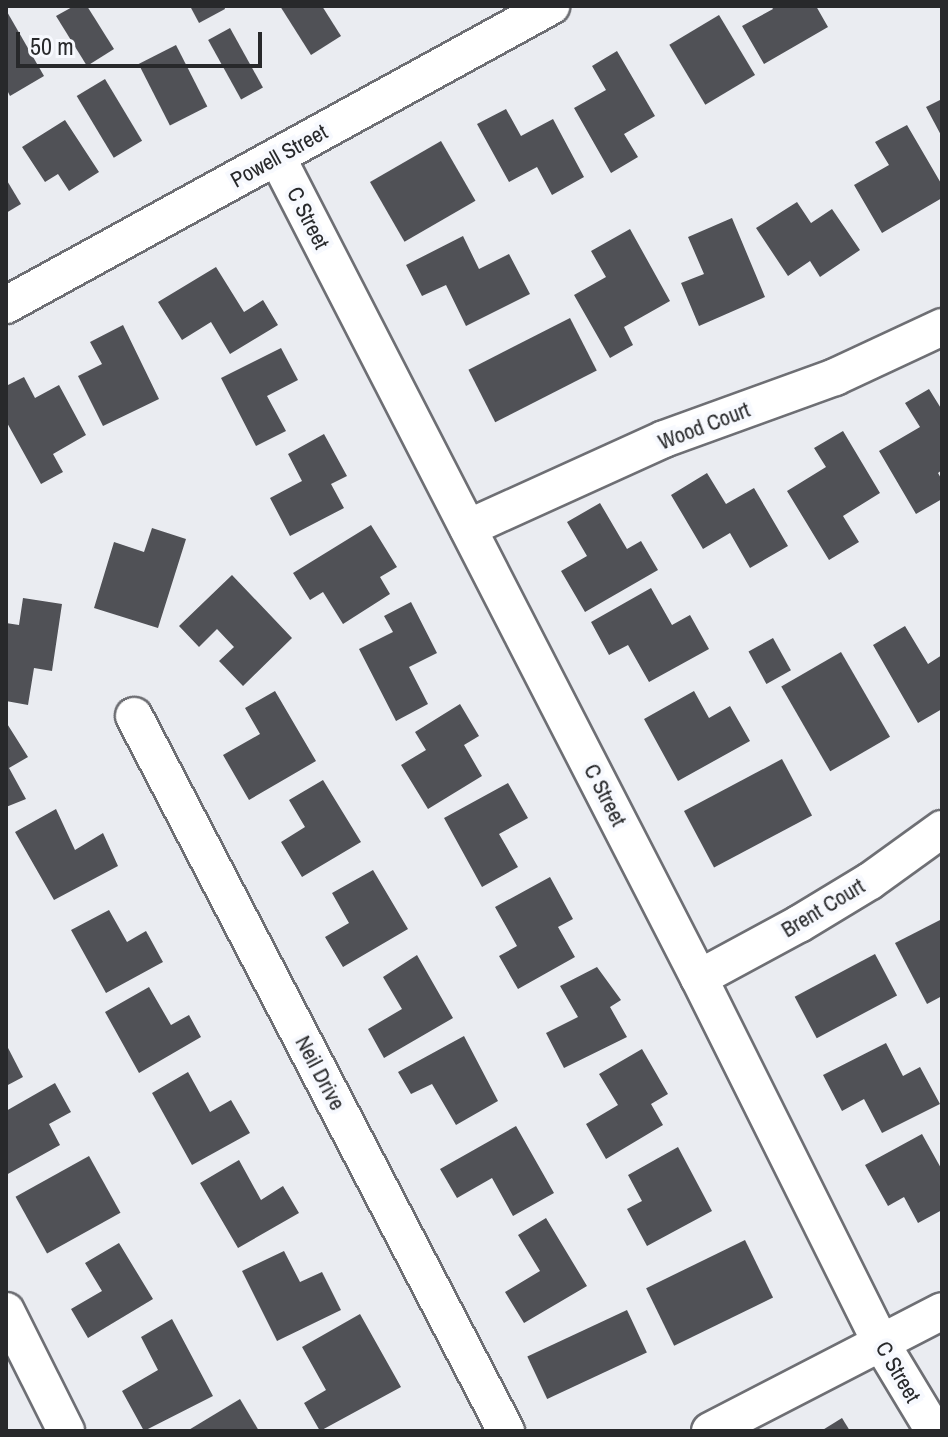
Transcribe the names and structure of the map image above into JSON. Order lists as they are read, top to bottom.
{
  "streets": {
    "street": [
      "Powell Street",
      "C Street",
      "Wood Court",
      "Brent Court",
      "Neil Drive"
    ]
  },
  "crossings": [
    ["Powell Street", "C Street"],
    ["C Street", "Wood Court"],
    ["C Street", "Brent Court"]
  ],
  "scale_bar": "50 m"
}
